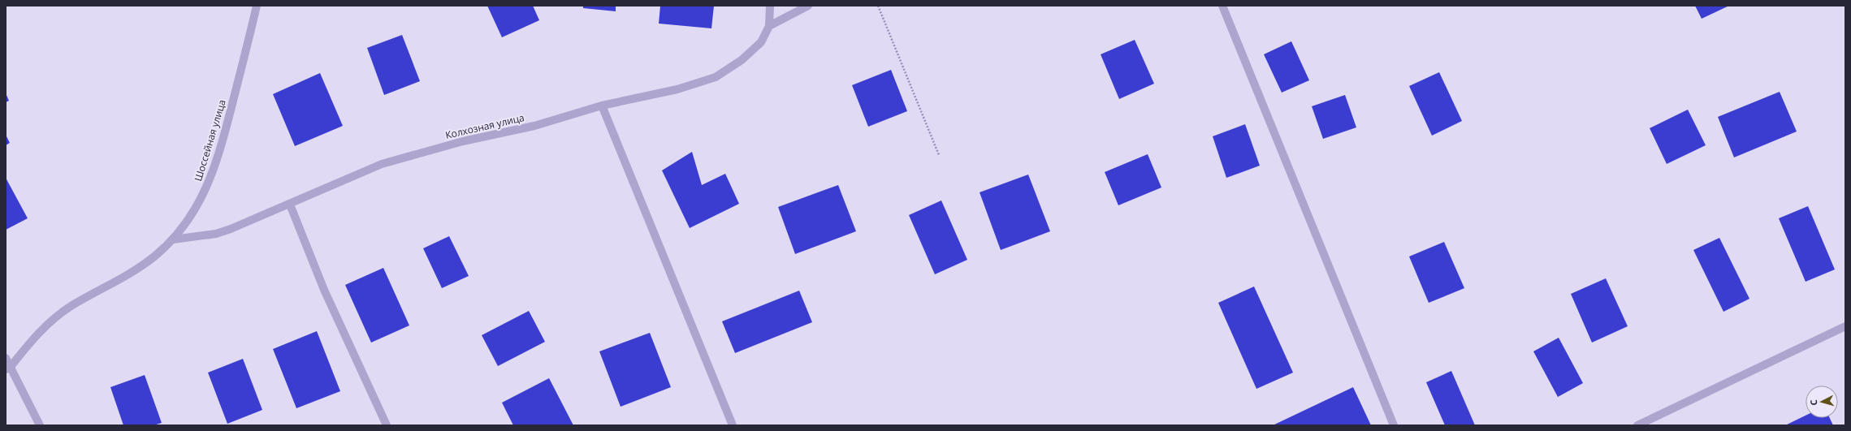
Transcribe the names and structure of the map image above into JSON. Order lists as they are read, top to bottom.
{
  "streets": {
    "street": ["Колхозная улица", "Шоссейная улица"]
  },
  "crossings": [
    ["Колхозная улица", "Шоссейная улица"]
  ],
  "north": "left"
}
